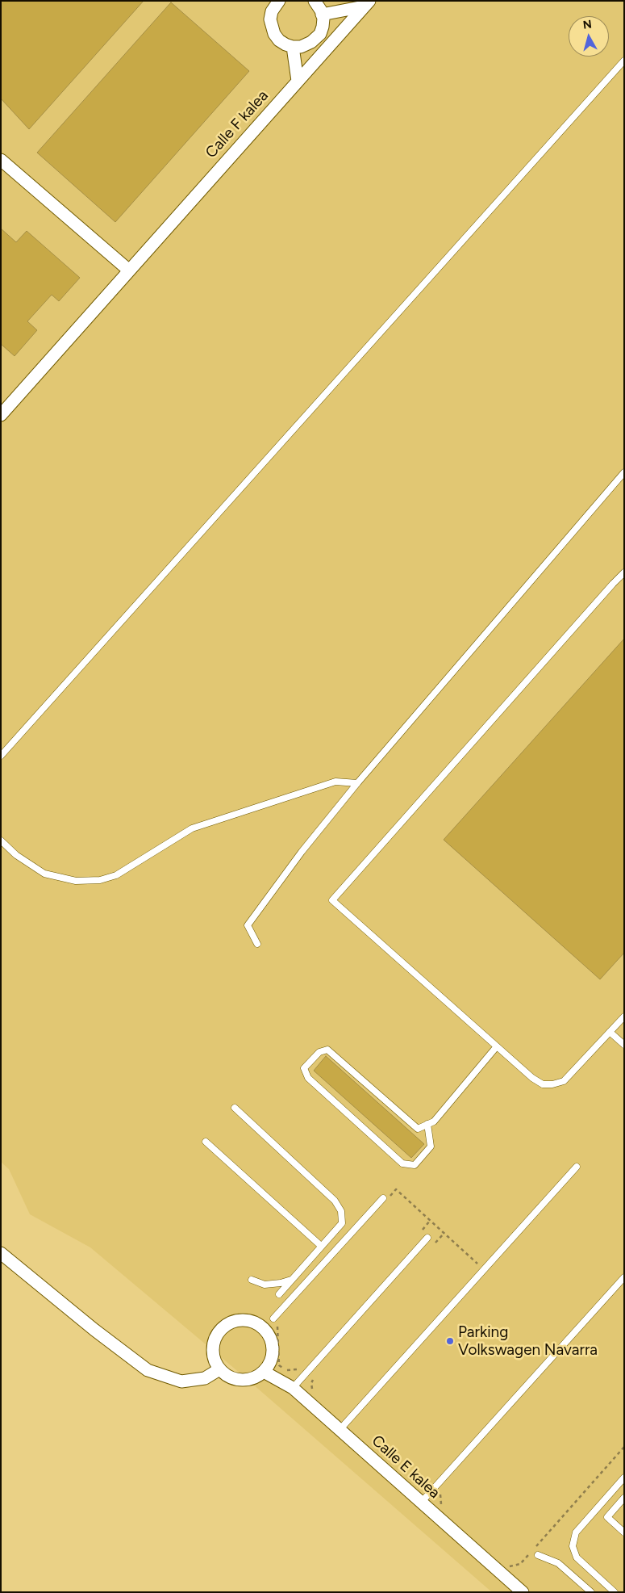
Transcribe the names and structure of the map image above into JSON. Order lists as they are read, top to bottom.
{
  "streets": {
    "street": ["Calle F kalea", "Calle E kalea"]
  },
  "places": ["Parking Volkswagen Navarra"],
  "north": "top"
}
